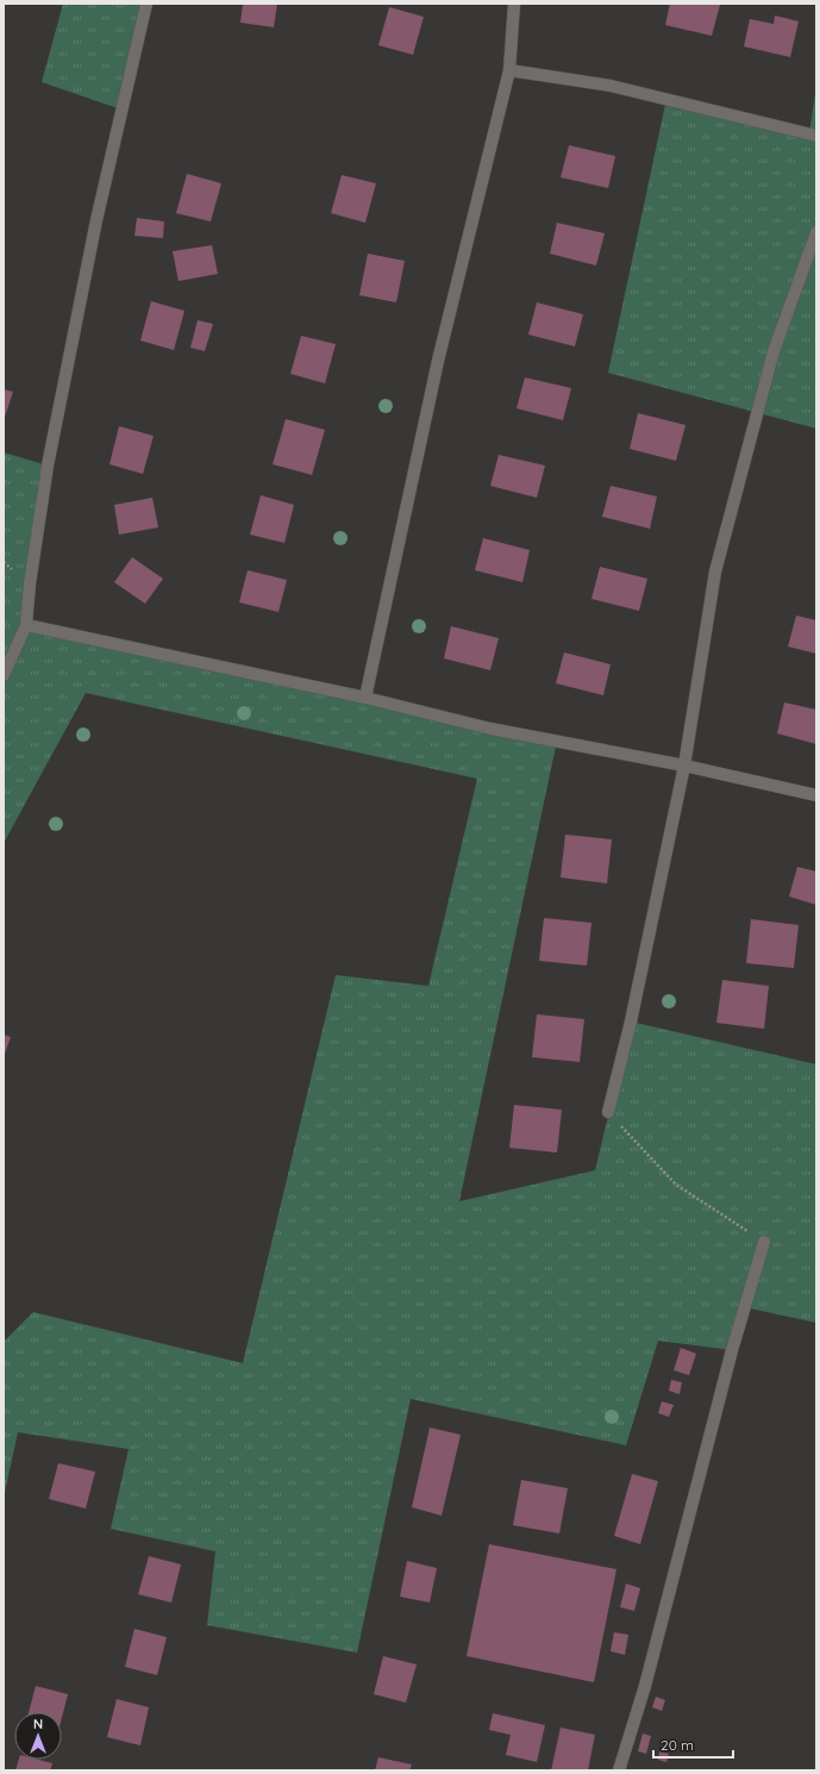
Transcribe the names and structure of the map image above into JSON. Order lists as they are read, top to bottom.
{
  "scale_bar": "20 m",
  "north": "top"
}
